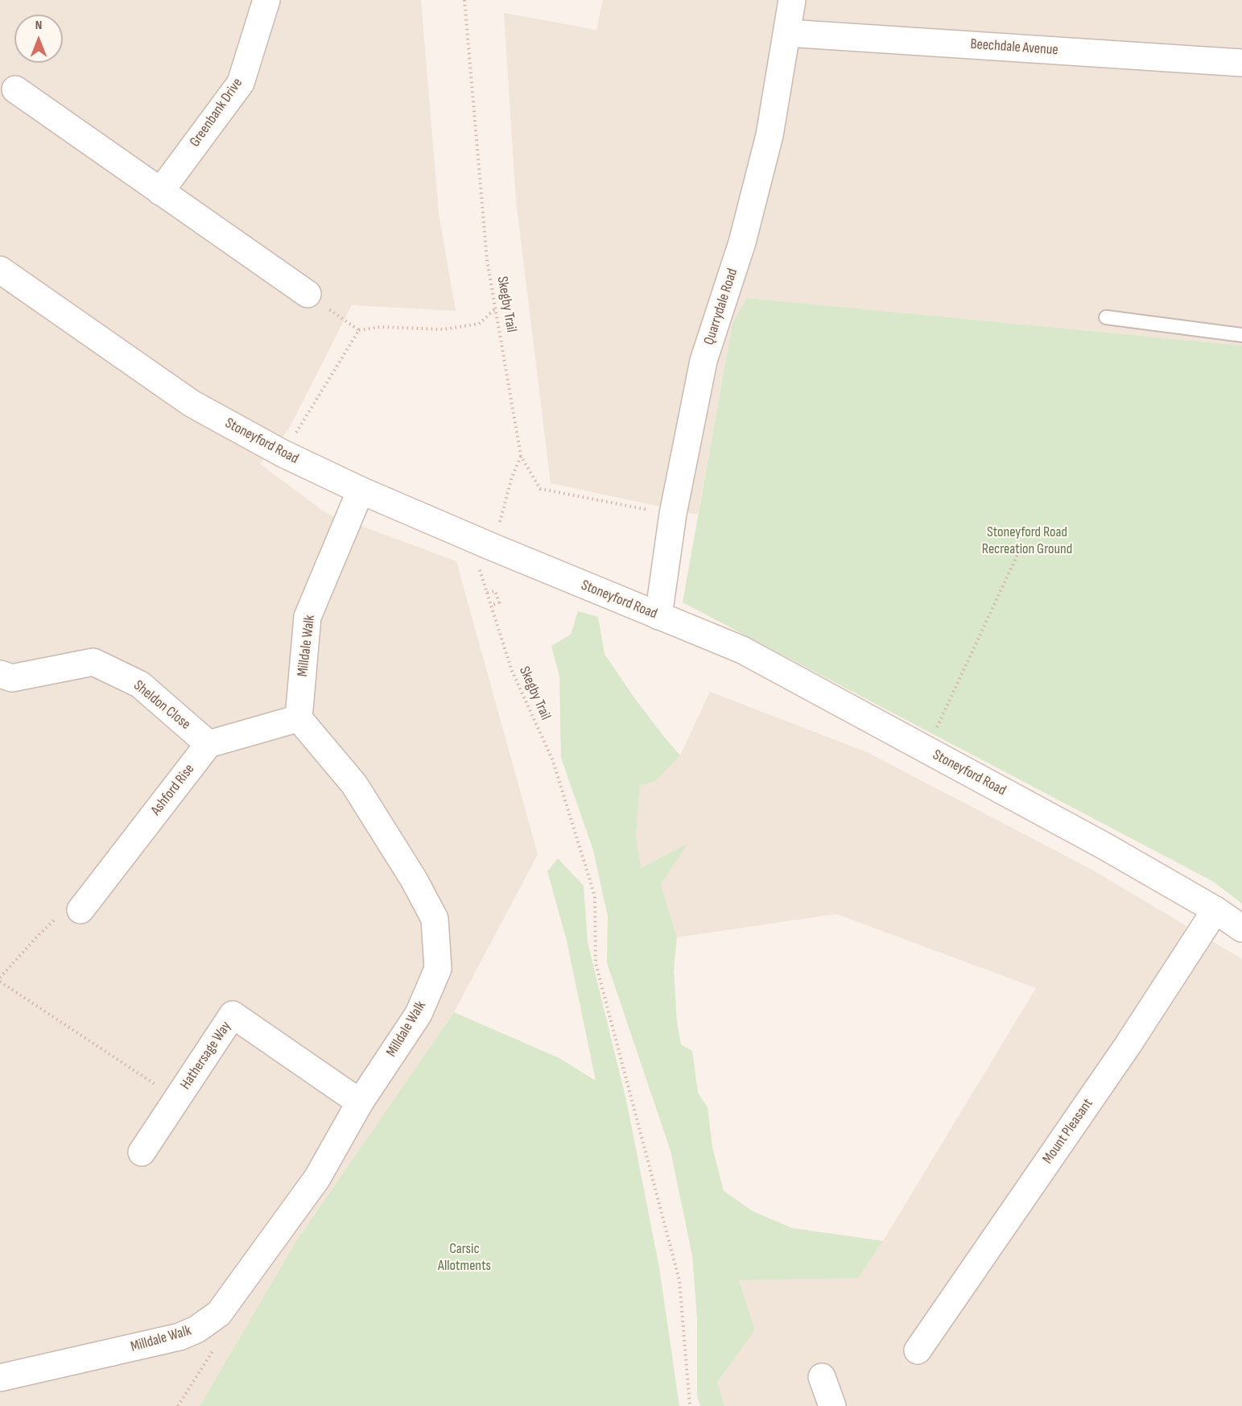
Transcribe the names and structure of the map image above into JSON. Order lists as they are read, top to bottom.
{
  "streets": {
    "street": [
      "Beechdale Avenue",
      "Greenbank Drive",
      "Quarrydale Road",
      "Stoneyford Road",
      "Milldale Walk",
      "Sheldon Close",
      "Ashford Rise",
      "Hathersage Way",
      "Mount Pleasant"
    ],
    "path": ["Skegby Trail"]
  },
  "crossings": [
    ["Beechdale Avenue", "Quarrydale Road"],
    ["Quarrydale Road", "Stoneyford Road"],
    ["Stoneyford Road", "Milldale Walk"],
    ["Stoneyford Road", "Mount Pleasant"],
    ["Milldale Walk", "Hathersage Way"],
    ["Sheldon Close", "Ashford Rise"]
  ],
  "parks": ["Stoneyford Road Recreation Ground", "Carsic Allotments"],
  "north": "top"
}
